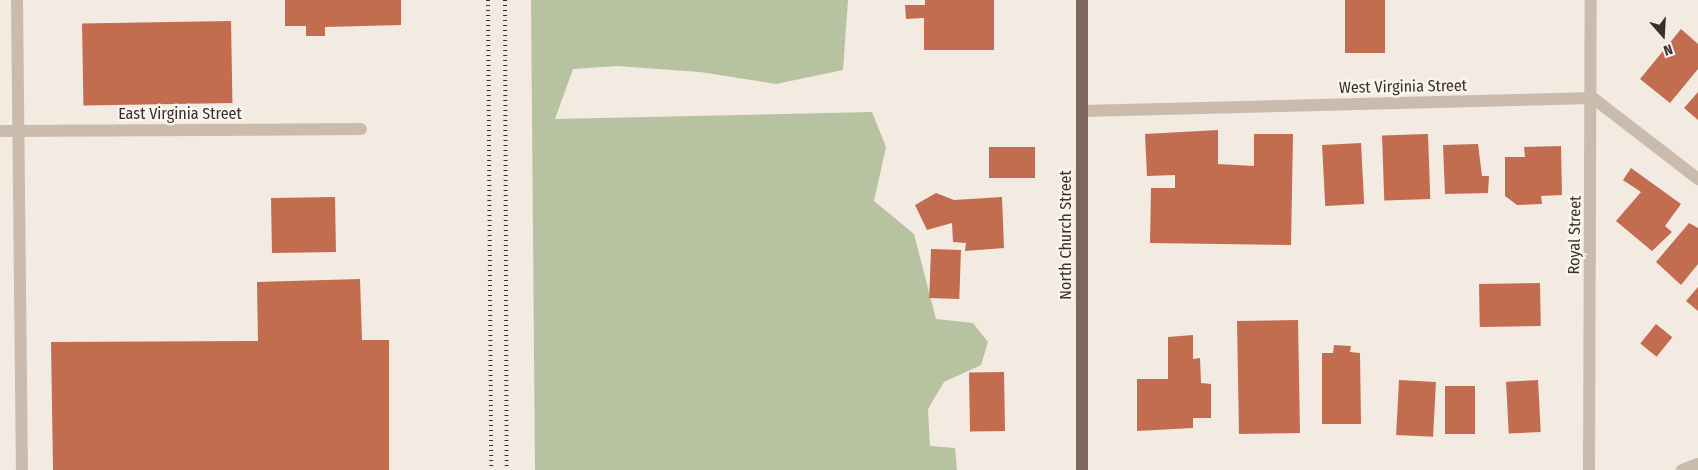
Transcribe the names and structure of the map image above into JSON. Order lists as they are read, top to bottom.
{
  "streets": {
    "main road": ["North Church Street"],
    "street": ["West Virginia Street", "East Virginia Street", "Royal Street"]
  },
  "crossings": [
    ["West Virginia Street", "North Church Street"],
    ["West Virginia Street", "Royal Street"]
  ],
  "north": "bottom"
}
